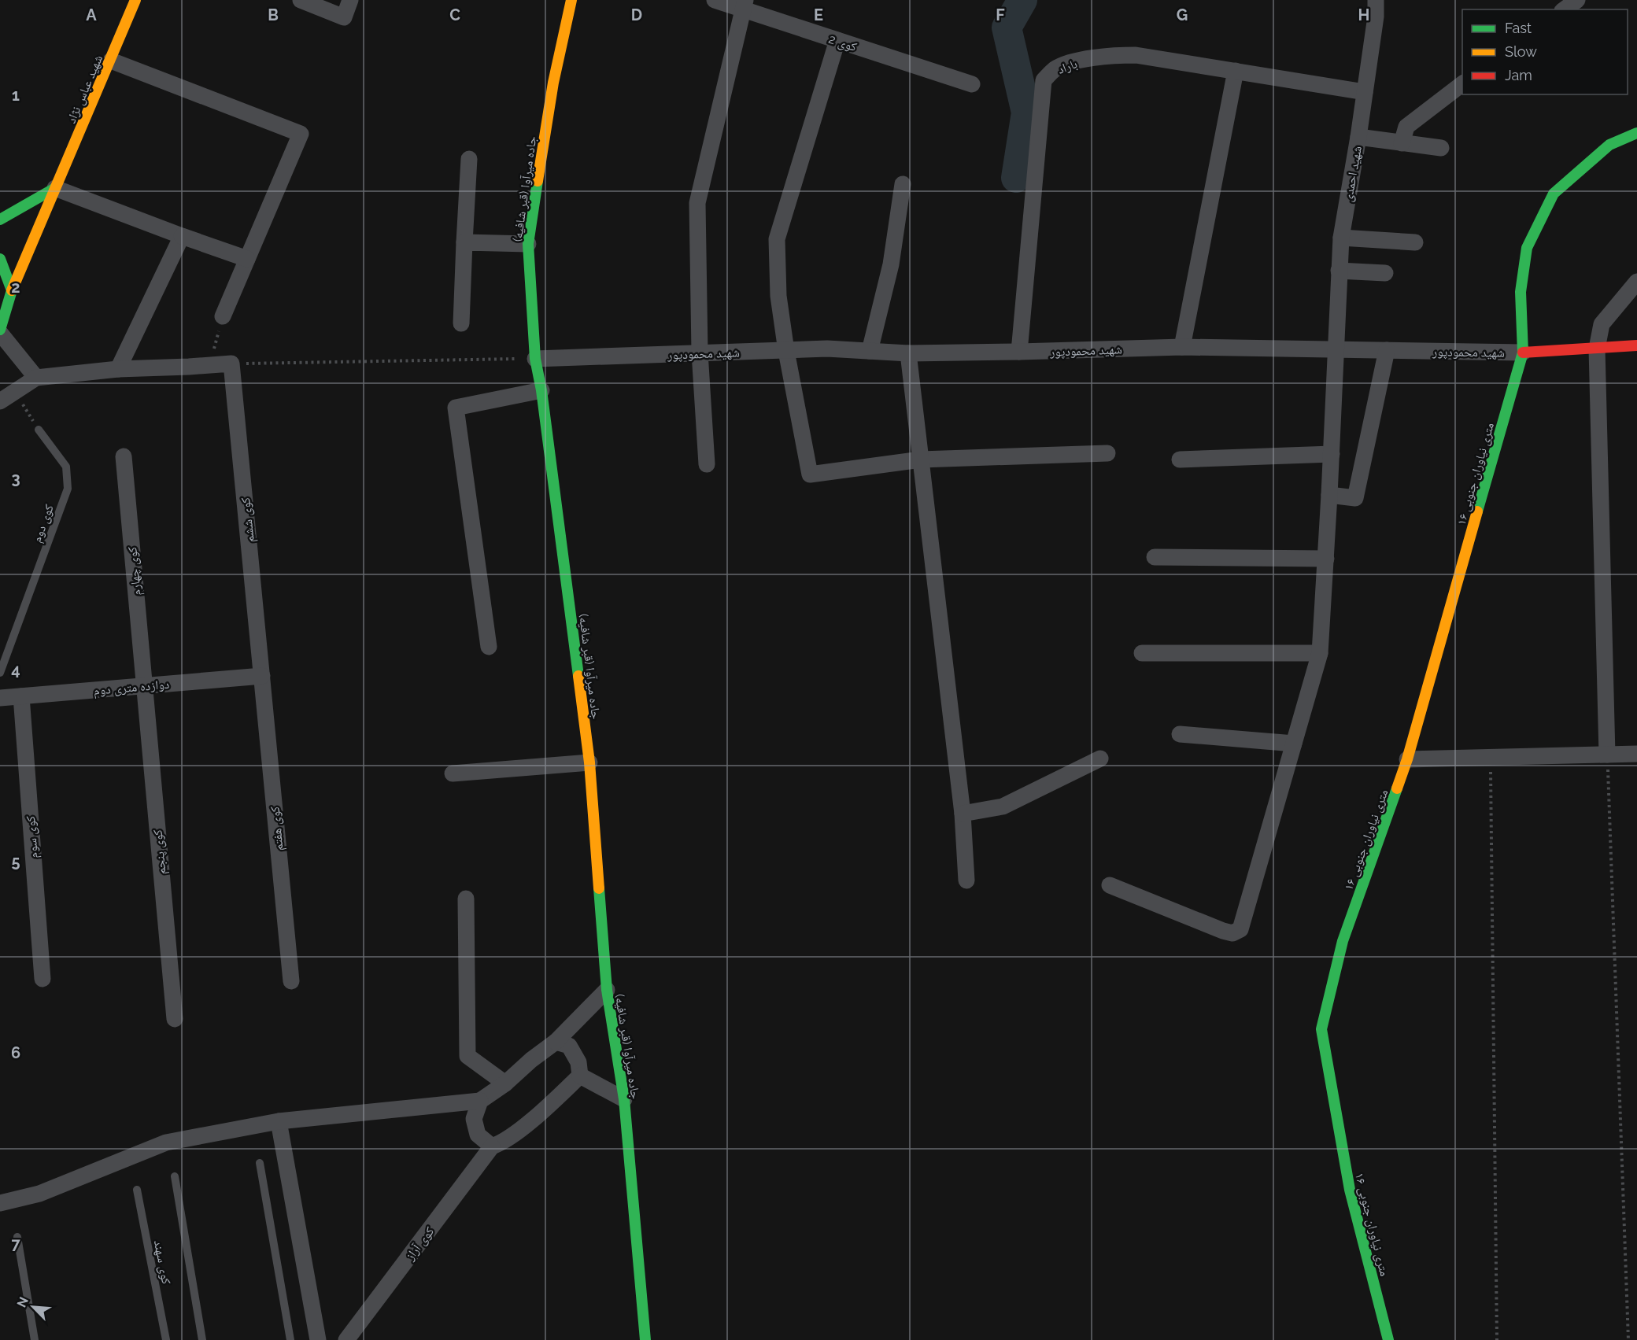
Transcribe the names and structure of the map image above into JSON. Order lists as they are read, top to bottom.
{
  "streets": {
    "street": [
      "کوی 2",
      "باراد",
      "شهید عباس نژاد",
      "شهید احمدی",
      "جاده میرآوا (قبر شافیه)",
      "شهید محمودپور",
      "۱۶ متری نیاوران جنوبی",
      "کوی ششم",
      "کوی چهارم",
      "دوازده متری دوم",
      "کوی هفتم",
      "کوی سوم",
      "کوی پنجم",
      "کوی آراز"
    ],
    "lane": ["کوی دوم", "کوی سهند"]
  },
  "crossings": [
    ["باراد", "شهید احمدی"],
    ["باراد", "شهید محمودپور"],
    ["شهید احمدی", "شهید محمودپور"],
    ["جاده میرآوا (قبر شافیه)", "شهید محمودپور"],
    ["شهید محمودپور", "۱۶ متری نیاوران جنوبی"],
    ["کوی ششم", "دوازده متری دوم"],
    ["کوی ششم", "کوی هفتم"],
    ["کوی چهارم", "دوازده متری دوم"],
    ["کوی چهارم", "کوی پنجم"],
    ["دوازده متری دوم", "کوی هفتم"],
    ["دوازده متری دوم", "کوی سوم"],
    ["دوازده متری دوم", "کوی پنجم"]
  ],
  "legend": ["Fast", "Slow", "Jam"],
  "north": "top left",
  "grid": {
    "columns": [
      "A",
      "B",
      "C",
      "D",
      "E",
      "F",
      "G",
      "H"
    ],
    "rows": [
      "1",
      "2",
      "3",
      "4",
      "5",
      "6",
      "7"
    ]
  }
}
